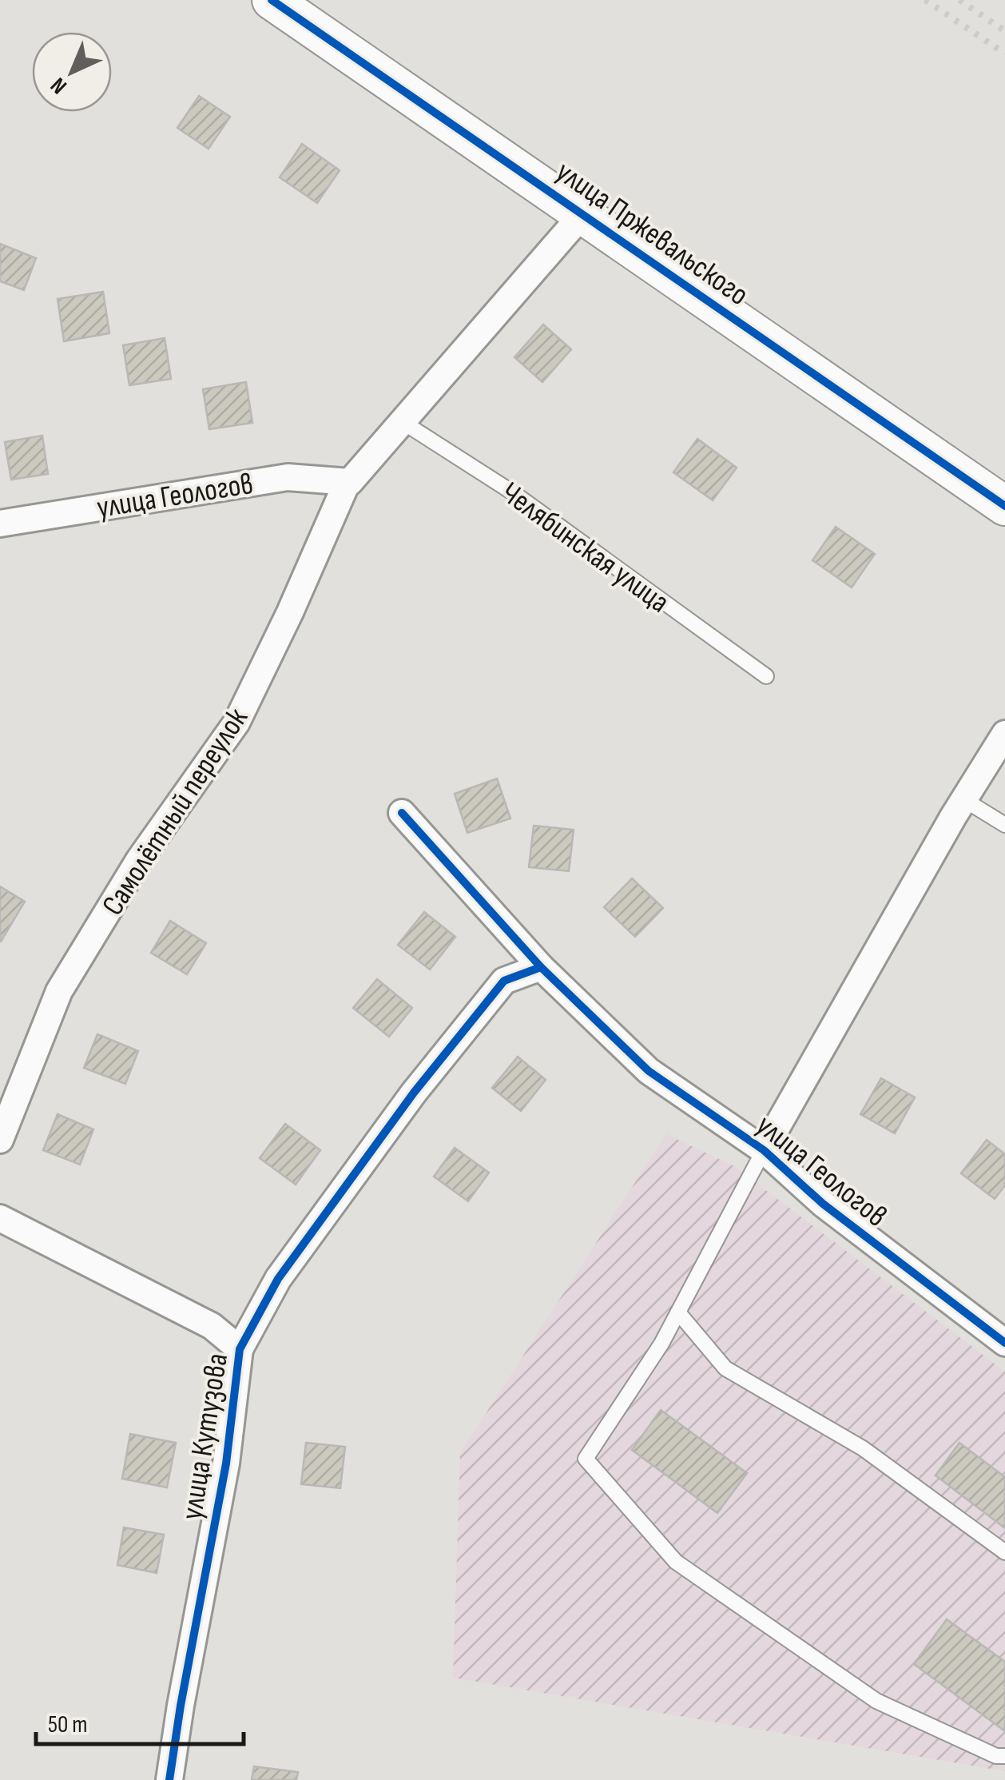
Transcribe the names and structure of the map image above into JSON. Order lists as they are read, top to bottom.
{
  "streets": {
    "street": [
      "улица Пржевальского",
      "улица Геологов",
      "Самолётный переулок",
      "улица Кутузова"
    ],
    "lane": ["Челябинская улица"]
  },
  "crossings": [
    ["улица Пржевальского", "Самолётный переулок"],
    ["улица Геологов", "Самолётный переулок"],
    ["улица Геологов", "улица Кутузова"],
    ["Челябинская улица", "Самолётный переулок"]
  ],
  "scale_bar": "50 m",
  "north": "bottom left"
}
